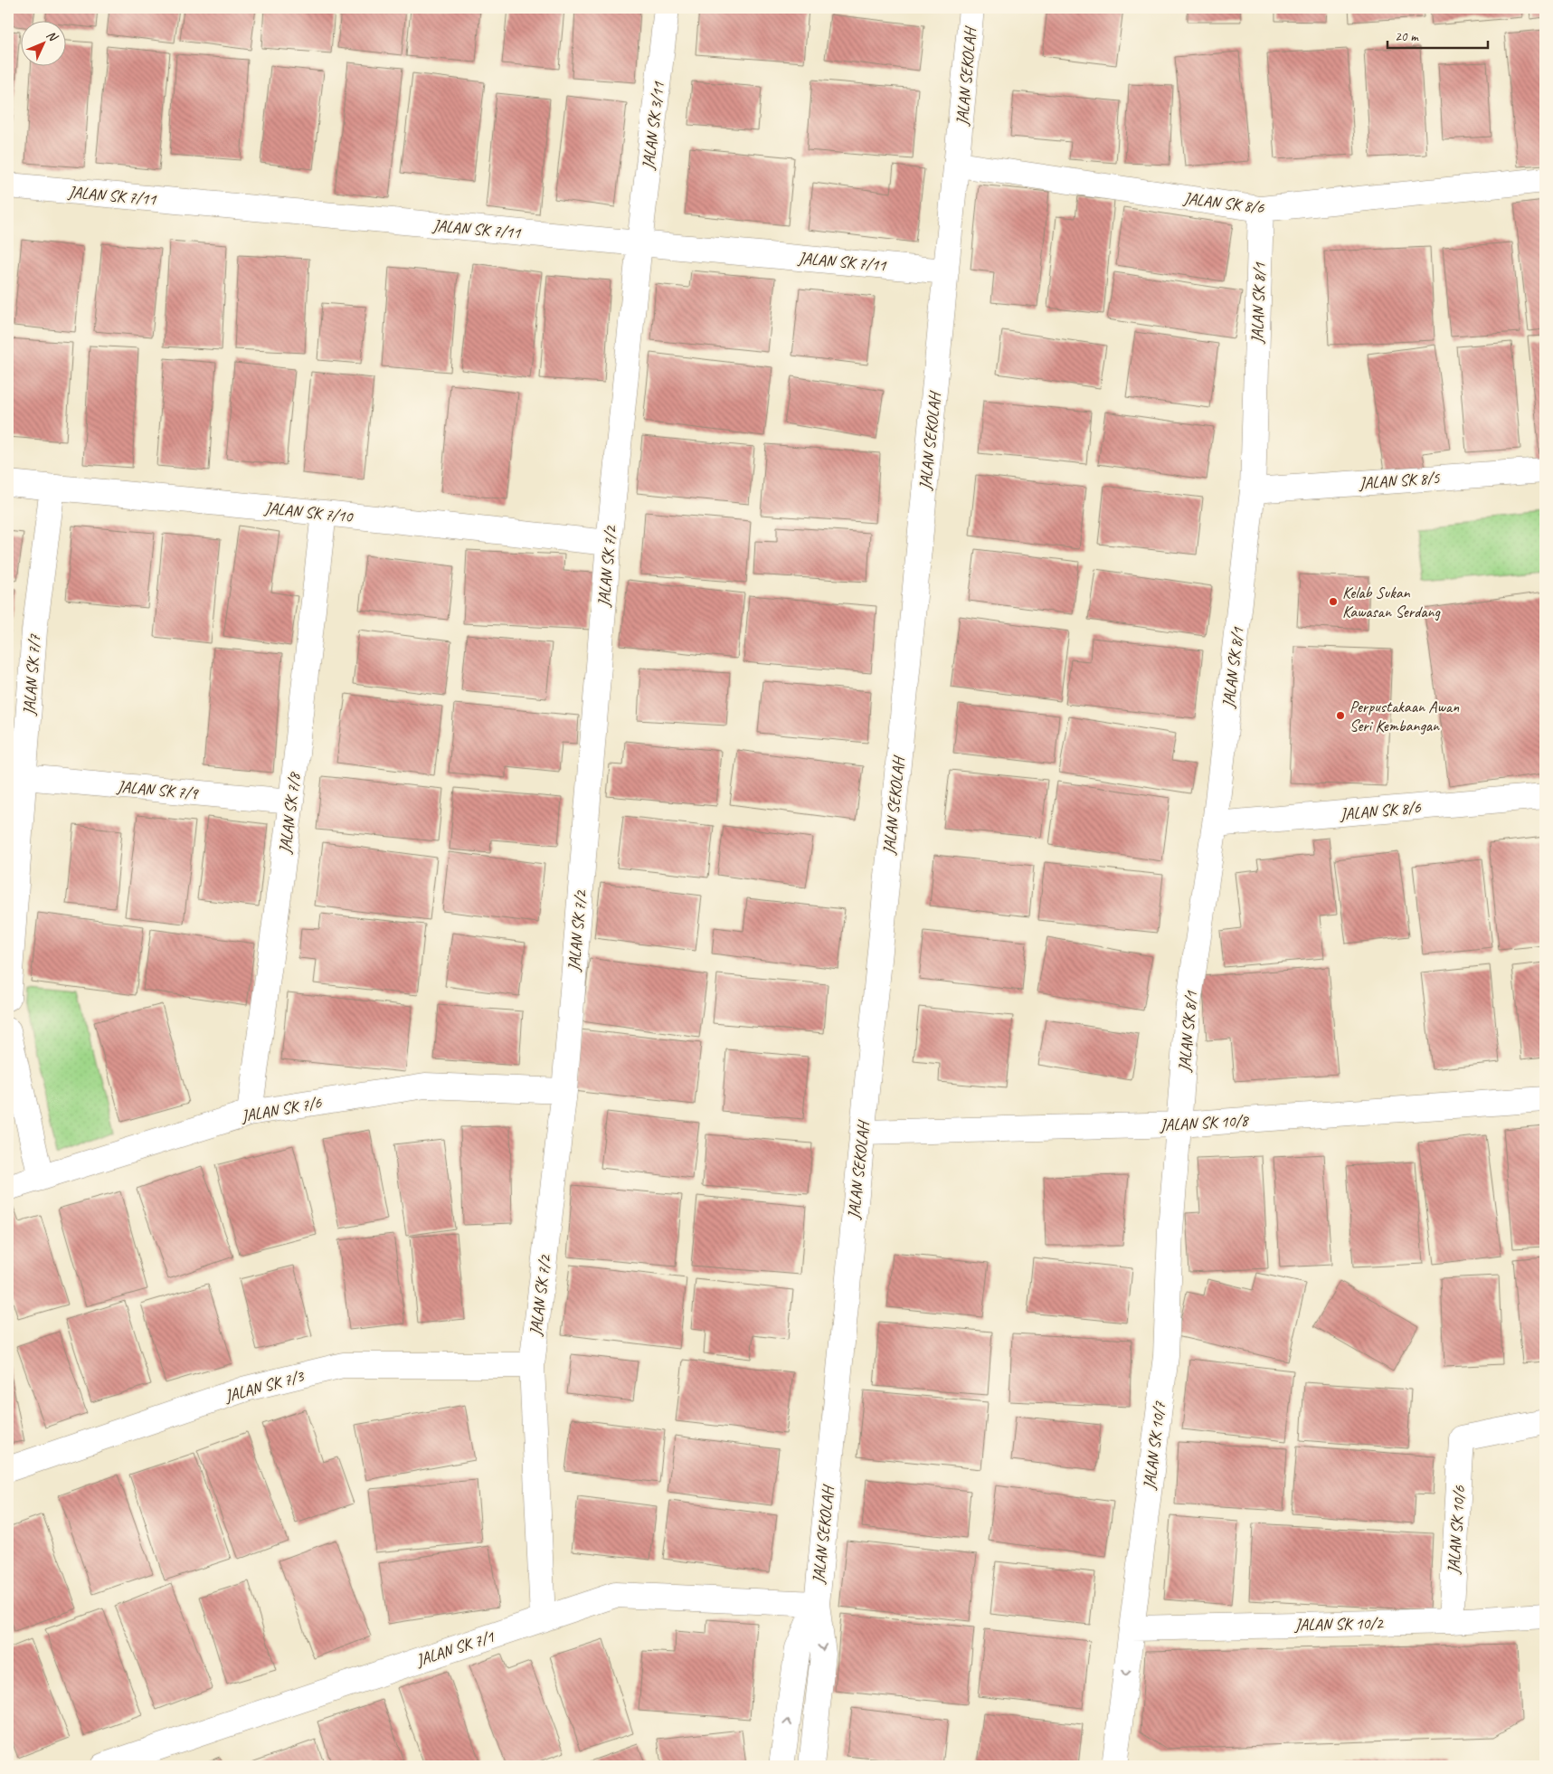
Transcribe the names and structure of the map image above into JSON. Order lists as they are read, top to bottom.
{
  "streets": {
    "street": [
      "JALAN SEKOLAH",
      "JALAN SK 3/11",
      "JALAN SK 7/11",
      "JALAN SK 8/6",
      "JALAN SK 8/1",
      "JALAN SK 8/5",
      "JALAN SK 7/10",
      "JALAN SK 7/2",
      "JALAN SK 7/7",
      "JALAN SK 7/9",
      "JALAN SK 7/8",
      "JALAN SK 7/6",
      "JALAN SK 10/8",
      "JALAN SK 7/3",
      "JALAN SK 10/7",
      "JALAN SK 10/6",
      "JALAN SK 10/2",
      "JALAN SK 7/1"
    ]
  },
  "crossings": [
    ["JALAN SEKOLAH", "JALAN SK 7/11"],
    ["JALAN SEKOLAH", "JALAN SK 8/6"],
    ["JALAN SEKOLAH", "JALAN SK 10/8"],
    ["JALAN SEKOLAH", "JALAN SK 7/1"],
    ["JALAN SK 3/11", "JALAN SK 7/11"],
    ["JALAN SK 3/11", "JALAN SK 7/2"],
    ["JALAN SK 7/11", "JALAN SK 7/2"],
    ["JALAN SK 8/6", "JALAN SK 8/1"],
    ["JALAN SK 8/1", "JALAN SK 8/5"],
    ["JALAN SK 8/1", "JALAN SK 10/8"],
    ["JALAN SK 8/1", "JALAN SK 10/7"],
    ["JALAN SK 7/10", "JALAN SK 7/2"],
    ["JALAN SK 7/10", "JALAN SK 7/7"],
    ["JALAN SK 7/10", "JALAN SK 7/8"],
    ["JALAN SK 7/2", "JALAN SK 7/6"],
    ["JALAN SK 7/2", "JALAN SK 7/3"],
    ["JALAN SK 7/2", "JALAN SK 7/1"],
    ["JALAN SK 7/7", "JALAN SK 7/9"],
    ["JALAN SK 7/9", "JALAN SK 7/8"],
    ["JALAN SK 7/8", "JALAN SK 7/6"],
    ["JALAN SK 10/8", "JALAN SK 10/7"],
    ["JALAN SK 10/7", "JALAN SK 10/2"],
    ["JALAN SK 10/6", "JALAN SK 10/2"]
  ],
  "places": ["Kelab Sukan Kawasan Serdang", "Perpustakaan Awan Seri Kembangan"],
  "scale_bar": "20 m",
  "north": "top right"
}
